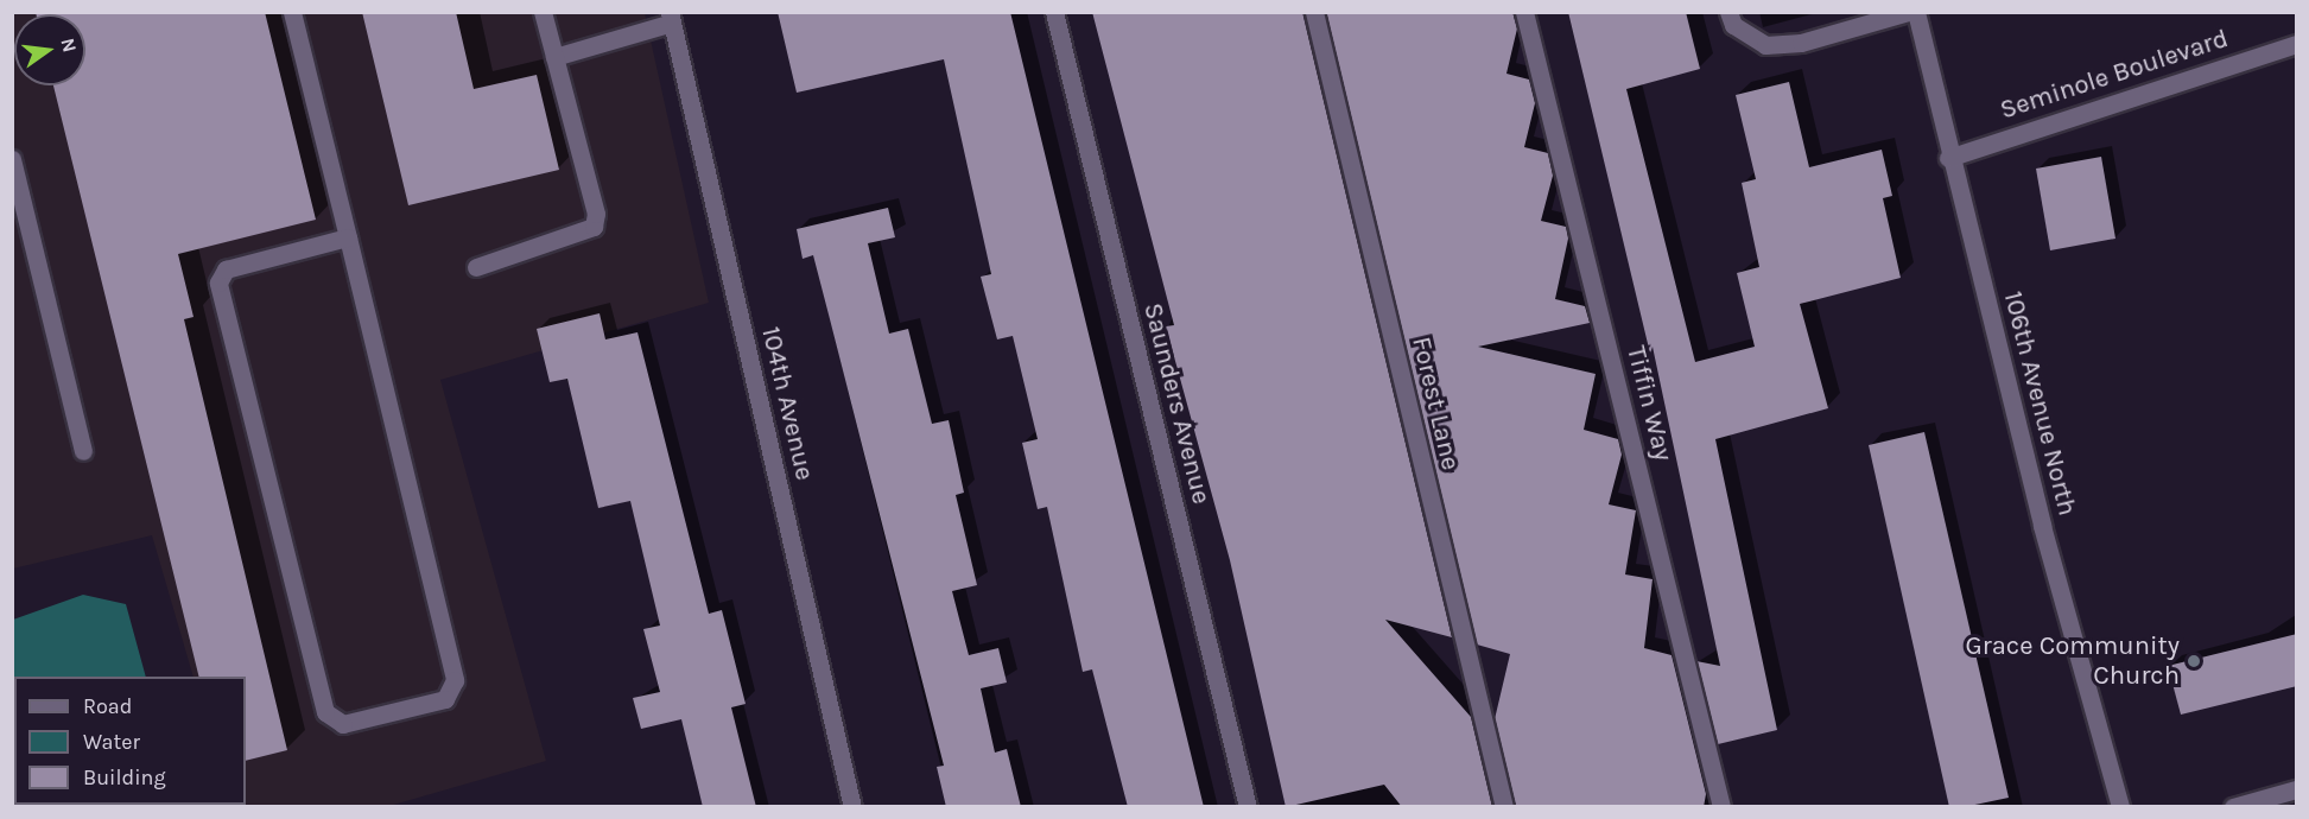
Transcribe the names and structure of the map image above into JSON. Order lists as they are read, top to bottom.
{
  "streets": {
    "street": [
      "Seminole Boulevard",
      "104th Avenue",
      "Saunders Avenue",
      "Forest Lane",
      "Tiffin Way",
      "106th Avenue North"
    ]
  },
  "crossings": [
    ["Seminole Boulevard", "106th Avenue North"]
  ],
  "places": ["Grace Community Church"],
  "legend": ["Road", "Water", "Building"],
  "north": "right"
}
